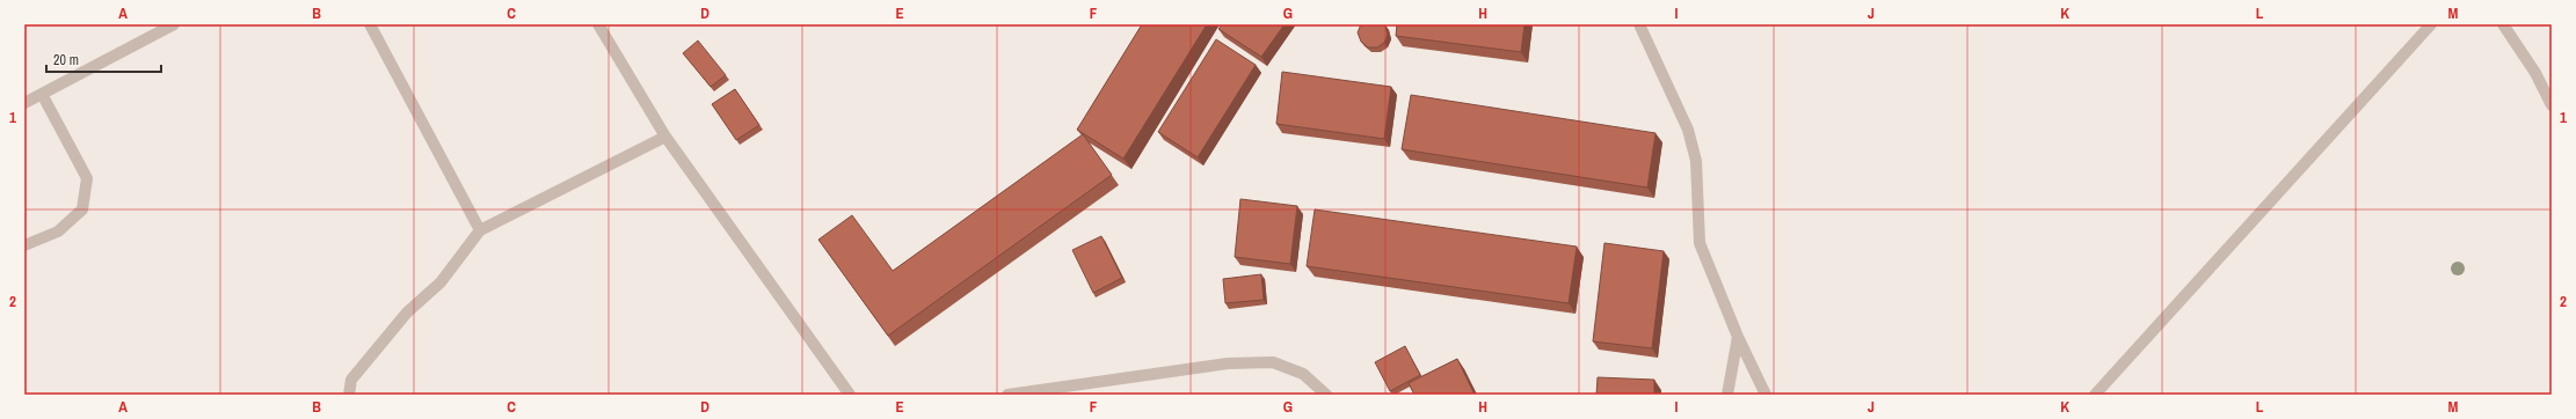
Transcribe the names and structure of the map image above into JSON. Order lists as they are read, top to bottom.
{
  "scale_bar": "20 m",
  "grid": {
    "columns": [
      "A",
      "B",
      "C",
      "D",
      "E",
      "F",
      "G",
      "H",
      "I",
      "J",
      "K",
      "L",
      "M"
    ],
    "rows": ["1", "2"]
  }
}
